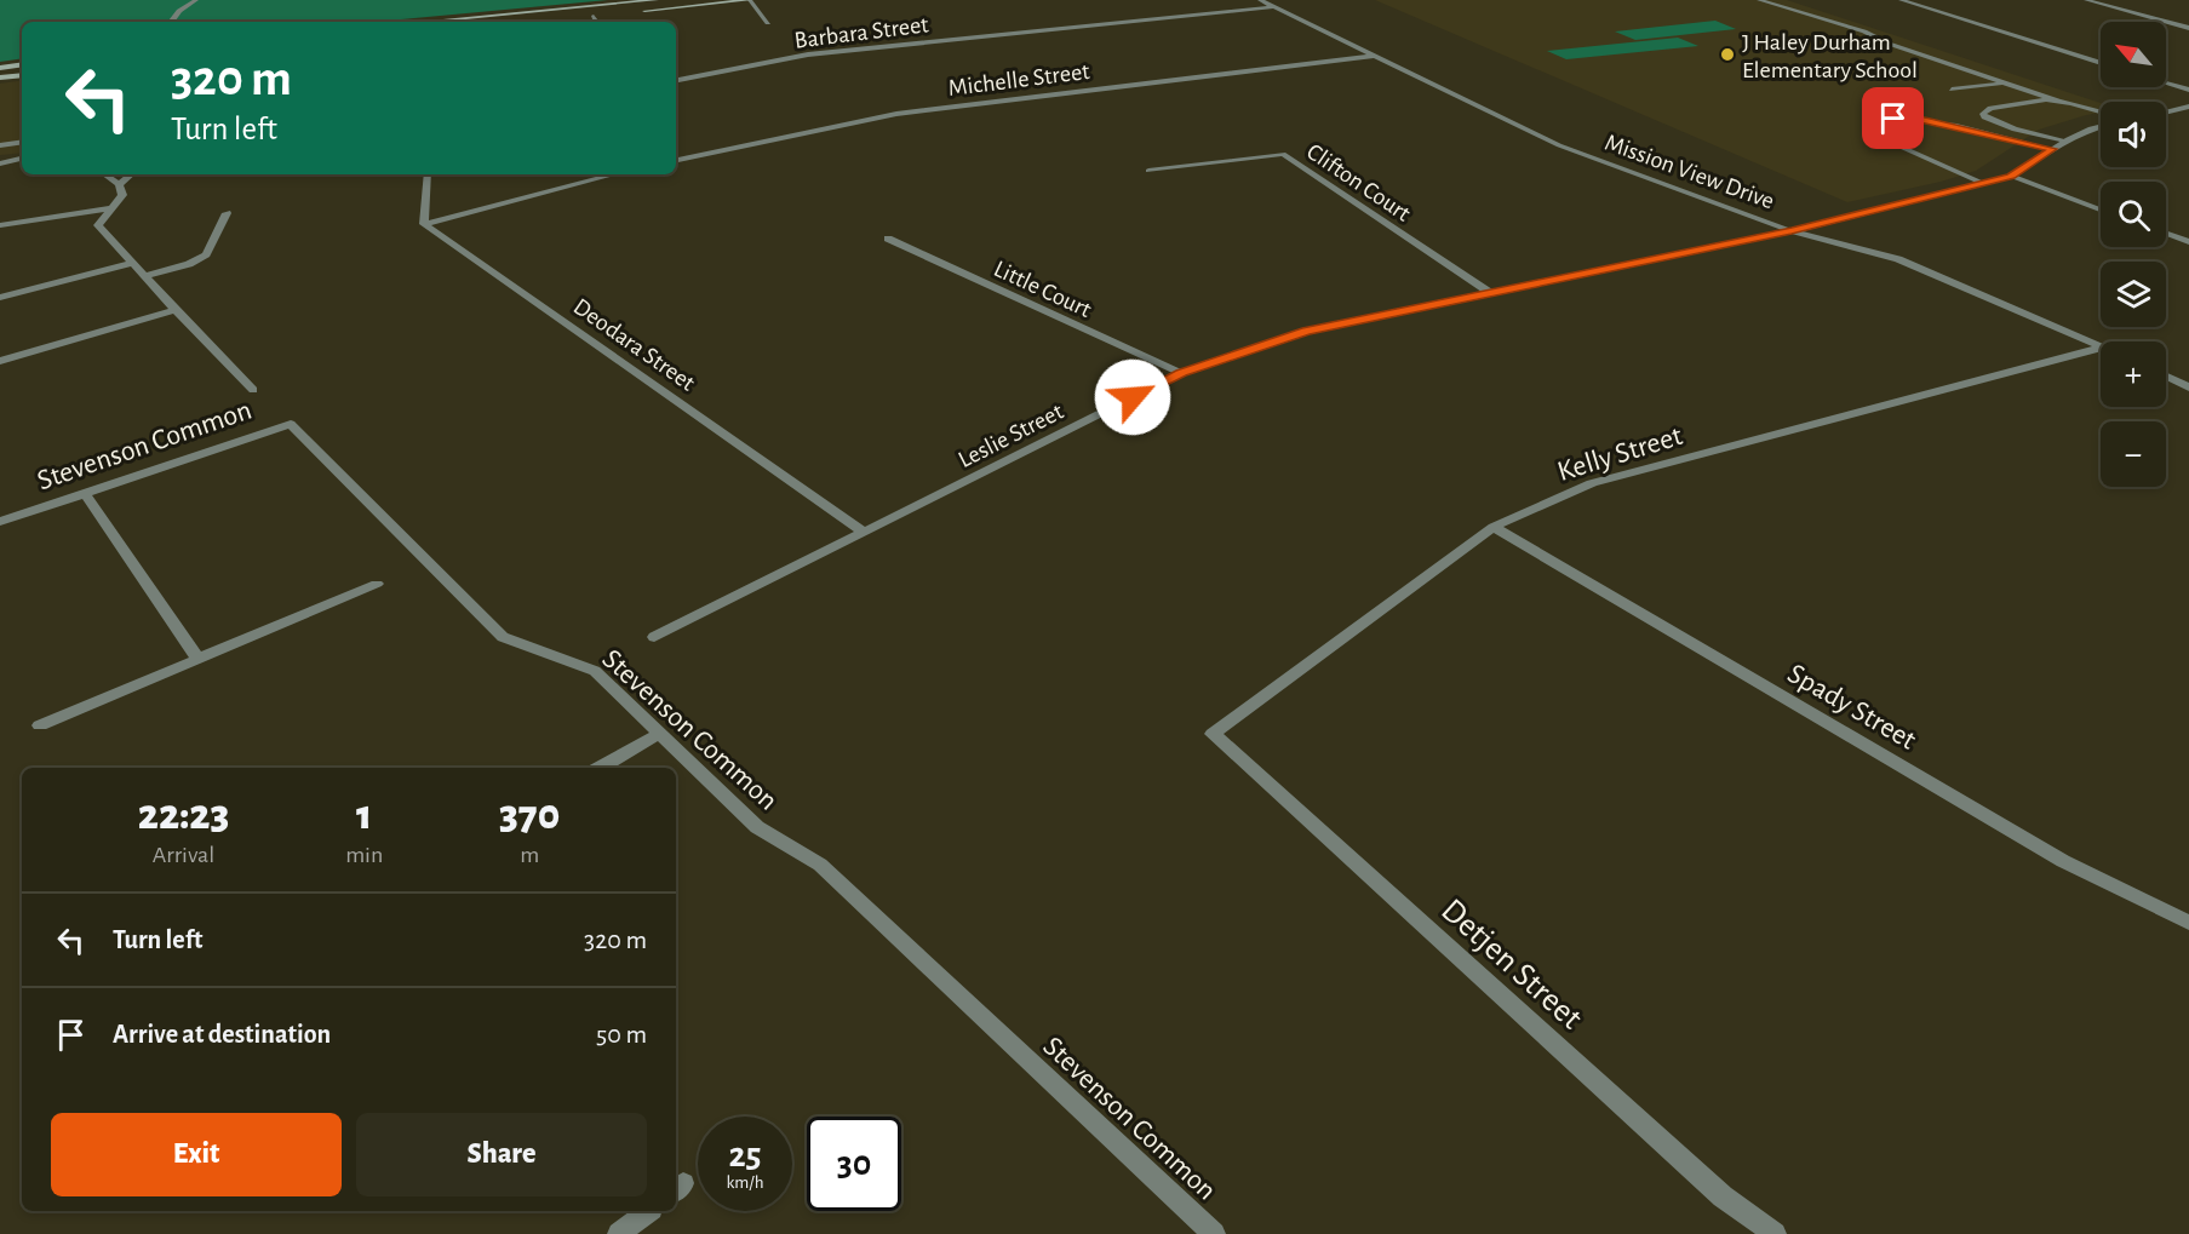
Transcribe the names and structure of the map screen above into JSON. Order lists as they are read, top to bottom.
{
  "streets": {
    "street": [
      "Barbara Street",
      "Michelle Street",
      "Mission View Drive",
      "Clifton Court",
      "Little Court",
      "Deodara Street",
      "Leslie Street",
      "Stevenson Common",
      "Kelly Street",
      "Spady Street",
      "Detjen Street"
    ]
  },
  "crossings": [
    ["Barbara Street", "Mission View Drive"],
    ["Michelle Street", "Mission View Drive"],
    ["Mission View Drive", "Leslie Street"],
    ["Clifton Court", "Leslie Street"],
    ["Little Court", "Leslie Street"],
    ["Deodara Street", "Leslie Street"],
    ["Kelly Street", "Spady Street"],
    ["Kelly Street", "Detjen Street"]
  ],
  "places": ["J Haley Durham Elementary School"],
  "north": "top left",
  "page": {
    "map_buttons": ["+", "−"],
    "turn": ["320 m", "Turn left"],
    "eta": [
      "22:23",
      "Arrival",
      "1",
      "min",
      "370",
      "m"
    ],
    "list": [
      {
        "name": "Turn left",
        "value": "320 m"
      },
      {
        "name": "Arrive at destination",
        "value": "50 m"
      }
    ],
    "buttons": ["Exit", "Share"],
    "speed": "25 km/h",
    "limit": "30"
  }
}
